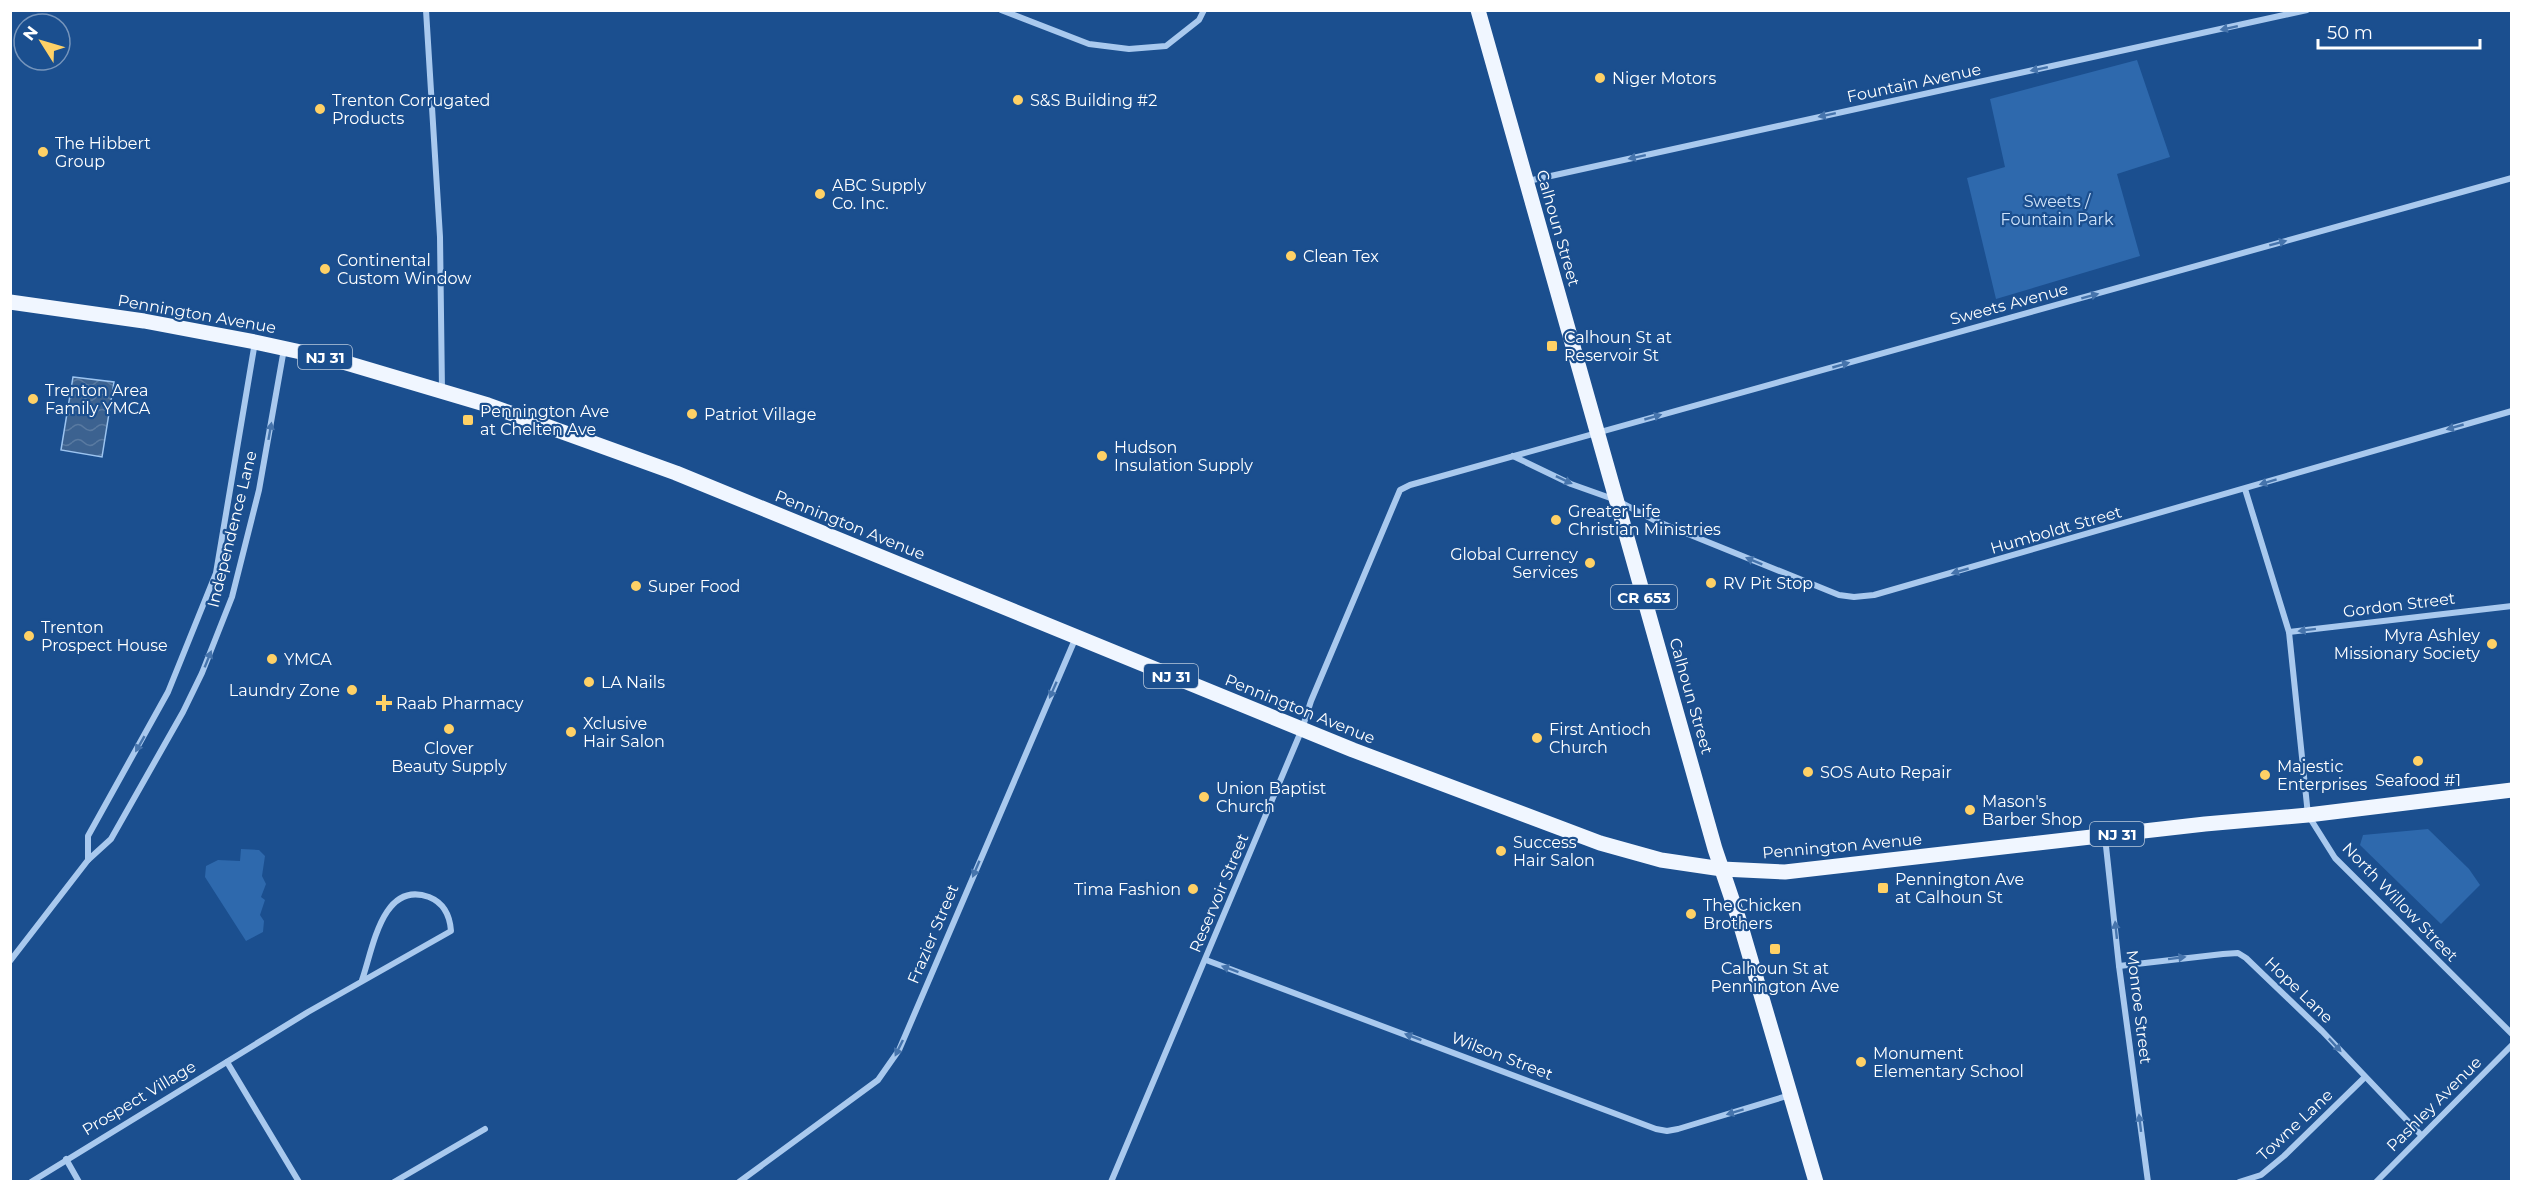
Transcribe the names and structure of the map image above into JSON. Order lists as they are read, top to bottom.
{
  "streets": {
    "main road": [
      "Calhoun Street",
      "Pennington Avenue",
      "NJ 31",
      "CR 653"
    ],
    "street": [
      "Fountain Avenue",
      "Sweets Avenue",
      "Independence Lane",
      "Humboldt Street",
      "Gordon Street",
      "Reservoir Street",
      "North Willow Street",
      "Frazier Street",
      "Hope Lane",
      "Monroe Street",
      "Wilson Street",
      "Prospect Village",
      "Pashley Avenue",
      "Towne Lane"
    ]
  },
  "crossings": [
    ["Fountain Avenue", "Calhoun Street"],
    ["Calhoun Street", "Sweets Avenue"],
    ["Calhoun Street", "Pennington Avenue"],
    ["Calhoun Street", "Humboldt Street"],
    ["Calhoun Street", "Wilson Street"],
    ["Sweets Avenue", "Humboldt Street"],
    ["Sweets Avenue", "Reservoir Street"],
    ["Pennington Avenue", "Independence Lane"],
    ["Pennington Avenue", "Reservoir Street"],
    ["Pennington Avenue", "North Willow Street"],
    ["Pennington Avenue", "Frazier Street"],
    ["Pennington Avenue", "Monroe Street"],
    ["Humboldt Street", "Reservoir Street"],
    ["Humboldt Street", "North Willow Street"],
    ["Gordon Street", "North Willow Street"],
    ["Reservoir Street", "Wilson Street"],
    ["Hope Lane", "Monroe Street"],
    ["Hope Lane", "Pashley Avenue"],
    ["Hope Lane", "Towne Lane"]
  ],
  "one_way": [
    "Fountain Avenue",
    "Sweets Avenue",
    "Gordon Street",
    "Frazier Street",
    "Hope Lane",
    "Monroe Street",
    "Wilson Street"
  ],
  "parks": ["Sweets / Fountain Park"],
  "places": {
    "other": [
      "Niger Motors",
      "S&S Building #2",
      "Trenton Corrugated Products",
      "The Hibbert Group",
      "ABC Supply Co. Inc.",
      "Clean Tex",
      "Continental Custom Window",
      "Trenton Area Family YMCA",
      "Patriot Village",
      "Hudson Insulation Supply",
      "Greater Life Christian Ministries",
      "Global Currency Services",
      "RV Pit Stop",
      "Super Food",
      "Trenton Prospect House",
      "Myra Ashley Missionary Society",
      "YMCA",
      "LA Nails",
      "Laundry Zone",
      "Clover Beauty Supply",
      "Xclusive Hair Salon",
      "First Antioch Church",
      "Seafood #1",
      "SOS Auto Repair",
      "Majestic Enterprises",
      "Union Baptist Church",
      "Mason's Barber Shop",
      "Success Hair Salon",
      "Tima Fashion",
      "The Chicken Brothers",
      "Monument Elementary School"
    ],
    "transit": [
      "Calhoun St at Reservoir St",
      "Pennington Ave at Chelten Ave",
      "Pennington Ave at Calhoun St",
      "Calhoun St at Pennington Ave"
    ],
    "health": ["Raab Pharmacy"]
  },
  "scale_bar": "50 m",
  "north": "top left"
}
